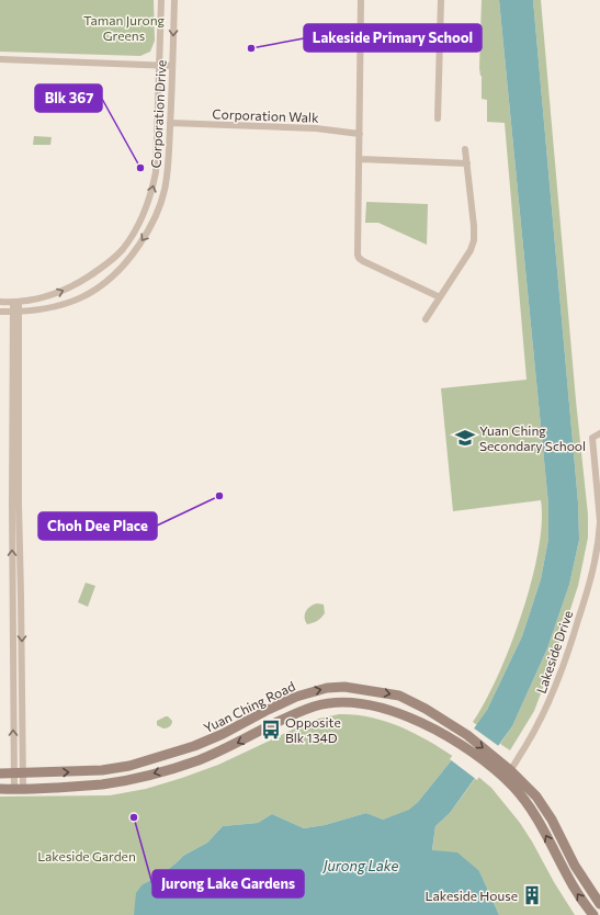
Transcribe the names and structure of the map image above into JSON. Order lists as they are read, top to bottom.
{
  "streets": {
    "street": [
      "Corporation Drive",
      "Corporation Walk",
      "Lakeside Drive",
      "Yuan Ching Road"
    ]
  },
  "crossings": [
    ["Corporation Drive", "Corporation Walk"],
    ["Lakeside Drive", "Yuan Ching Road"]
  ],
  "water": ["Jurong Lake"],
  "parks": ["Taman Jurong Greens", "Lakeside Garden"],
  "places": {
    "other": [
      "Lakeside Primary School",
      "Blk 367",
      "Choh Dee Place",
      "Jurong Lake Gardens"
    ],
    "school or university": ["Yuan Ching Secondary School"],
    "bus stop": ["Opposite Blk 134D"],
    "building": ["Lakeside House"]
  }
}
